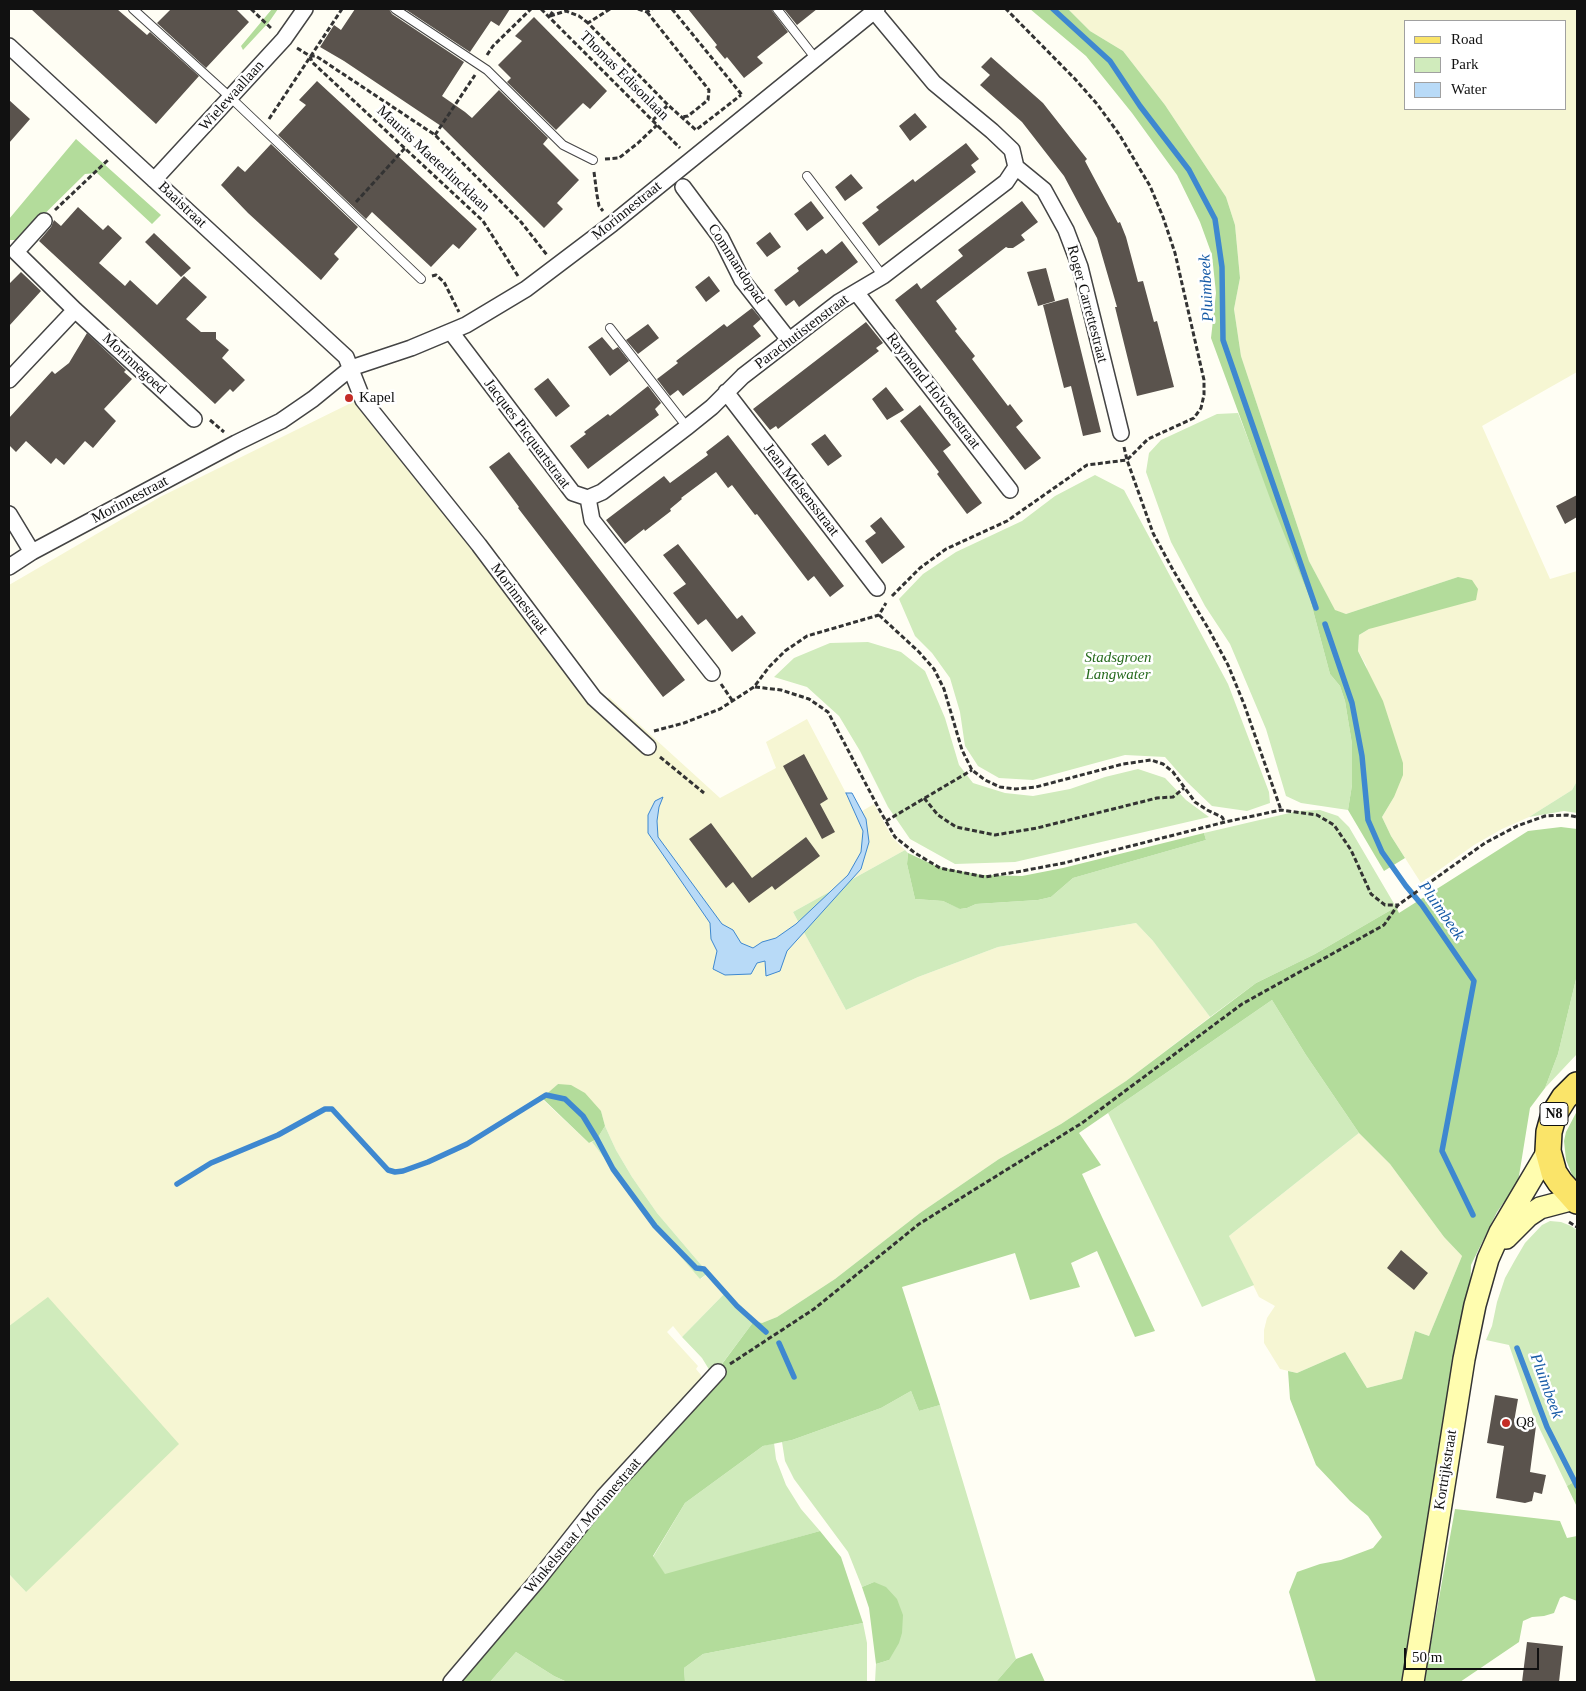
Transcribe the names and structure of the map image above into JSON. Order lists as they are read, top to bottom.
{
  "streets": {
    "main road": ["N8", "Kortrijkstraat"],
    "street": [
      "Wielewaallaan",
      "Baaistraat",
      "Morinnestraat",
      "Commandopad",
      "Roger Carrettestraat",
      "Parachutistenstraat",
      "Morinnegoed",
      "Raymond Holvoetstraat",
      "Jacques Picquartstraat",
      "Jean Melsensstraat",
      "Winkelstraat / Morinnestraat"
    ],
    "path": ["Thomas Edisonlaan", "Maurits Maeterlincklaan"]
  },
  "crossings": [
    ["Thomas Edisonlaan", "Morinnestraat"],
    ["Wielewaallaan", "Maurits Maeterlincklaan"],
    ["Wielewaallaan", "Baaistraat"],
    ["Maurits Maeterlincklaan", "Morinnestraat"],
    ["Baaistraat", "Morinnestraat"],
    ["Morinnestraat", "Roger Carrettestraat"],
    ["Morinnestraat", "Jacques Picquartstraat"],
    ["Commandopad", "Parachutistenstraat"],
    ["Roger Carrettestraat", "Parachutistenstraat"],
    ["Parachutistenstraat", "Raymond Holvoetstraat"],
    ["Parachutistenstraat", "Jacques Picquartstraat"],
    ["Parachutistenstraat", "Jean Melsensstraat"],
    ["N8", "Kortrijkstraat"]
  ],
  "water": ["Pluimbeek"],
  "parks": ["Stadsgroen Langwater"],
  "places": ["Kapel", "Q8"],
  "legend": ["Road", "Park", "Water"],
  "scale_bar": "50 m"
}
